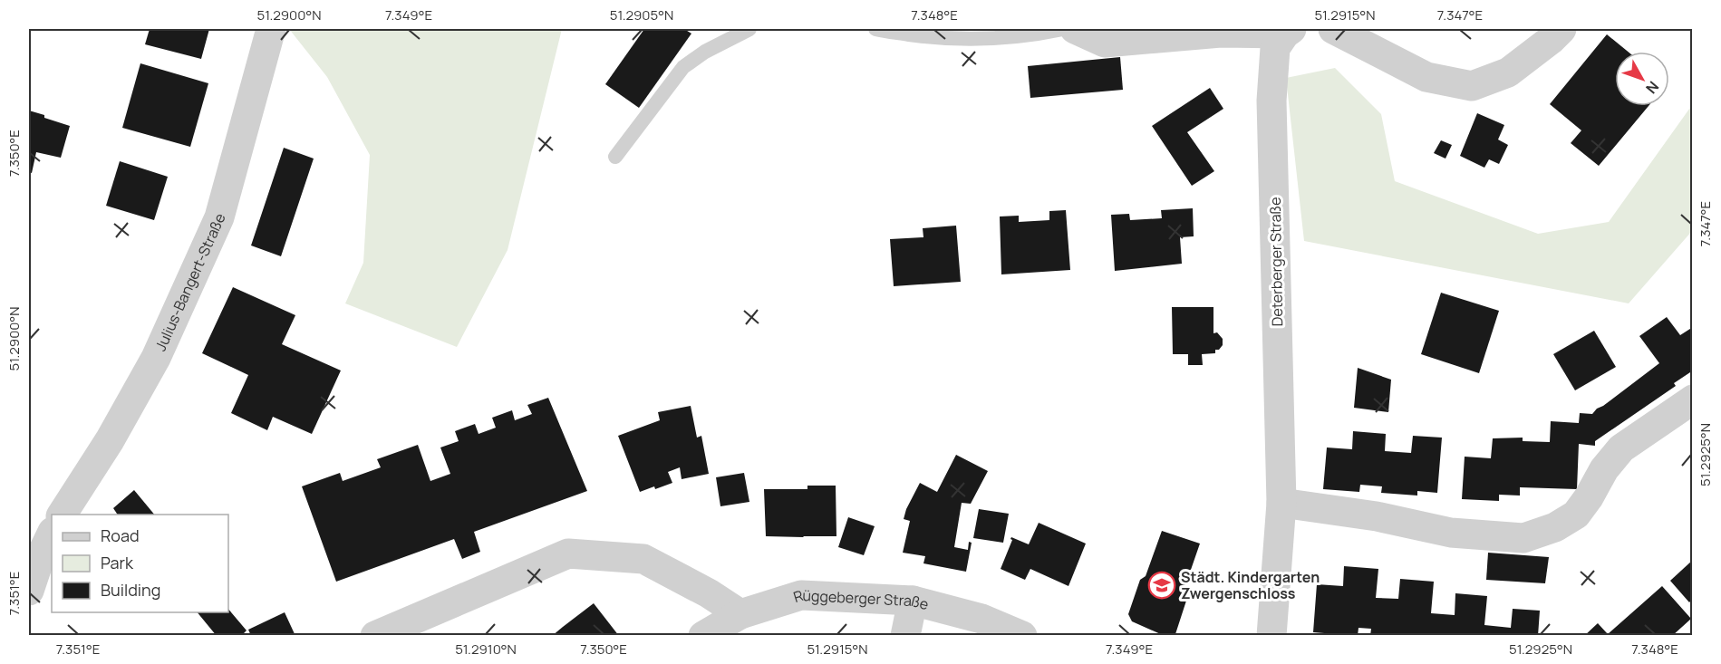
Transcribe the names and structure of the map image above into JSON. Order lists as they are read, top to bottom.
{
  "streets": {
    "street": ["Deterberger Straße", "Julius-Bangert-Straße", "Rüggeberger Straße"]
  },
  "places": {
    "school or university": ["Städt. Kindergarten Zwergenschloss"]
  },
  "legend": ["Road", "Park", "Building"],
  "north": "bottom right",
  "coordinates": [
    "51.2900°N",
    "7.349°E",
    "51.2905°N",
    "7.348°E",
    "51.2915°N",
    "7.347°E",
    "7.350°E",
    "51.2925°N",
    "7.351°E",
    "51.2910°N"
  ]
}
